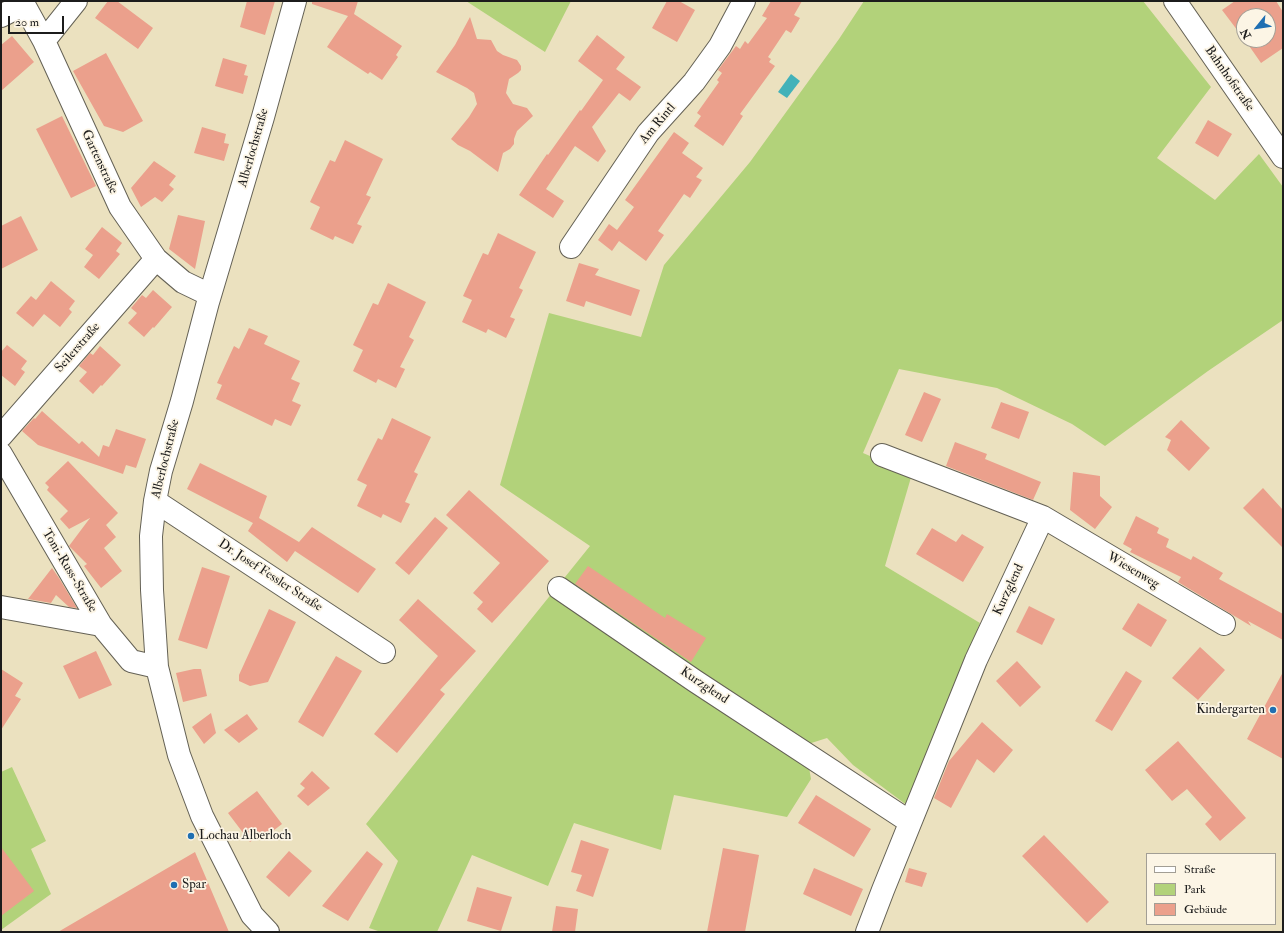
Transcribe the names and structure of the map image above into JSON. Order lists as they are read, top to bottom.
{
  "streets": {
    "street": [
      "Bahnhofstraße",
      "Am Rintl",
      "Alberlochstraße",
      "Gartenstraße",
      "Seilerstraße",
      "Toni-Russ-Straße",
      "Wiesenweg",
      "Dr. Josef Fessler Straße",
      "Kurzglend"
    ]
  },
  "crossings": [
    ["Alberlochstraße", "Gartenstraße"],
    ["Alberlochstraße", "Toni-Russ-Straße"],
    ["Alberlochstraße", "Dr. Josef Fessler Straße"],
    ["Gartenstraße", "Seilerstraße"],
    ["Wiesenweg", "Kurzglend"]
  ],
  "places": ["Kindergarten", "Lochau Alberloch", "Spar"],
  "legend": ["Straße", "Park", "Gebäude"],
  "scale_bar": "20 m",
  "north": "bottom left"
}
